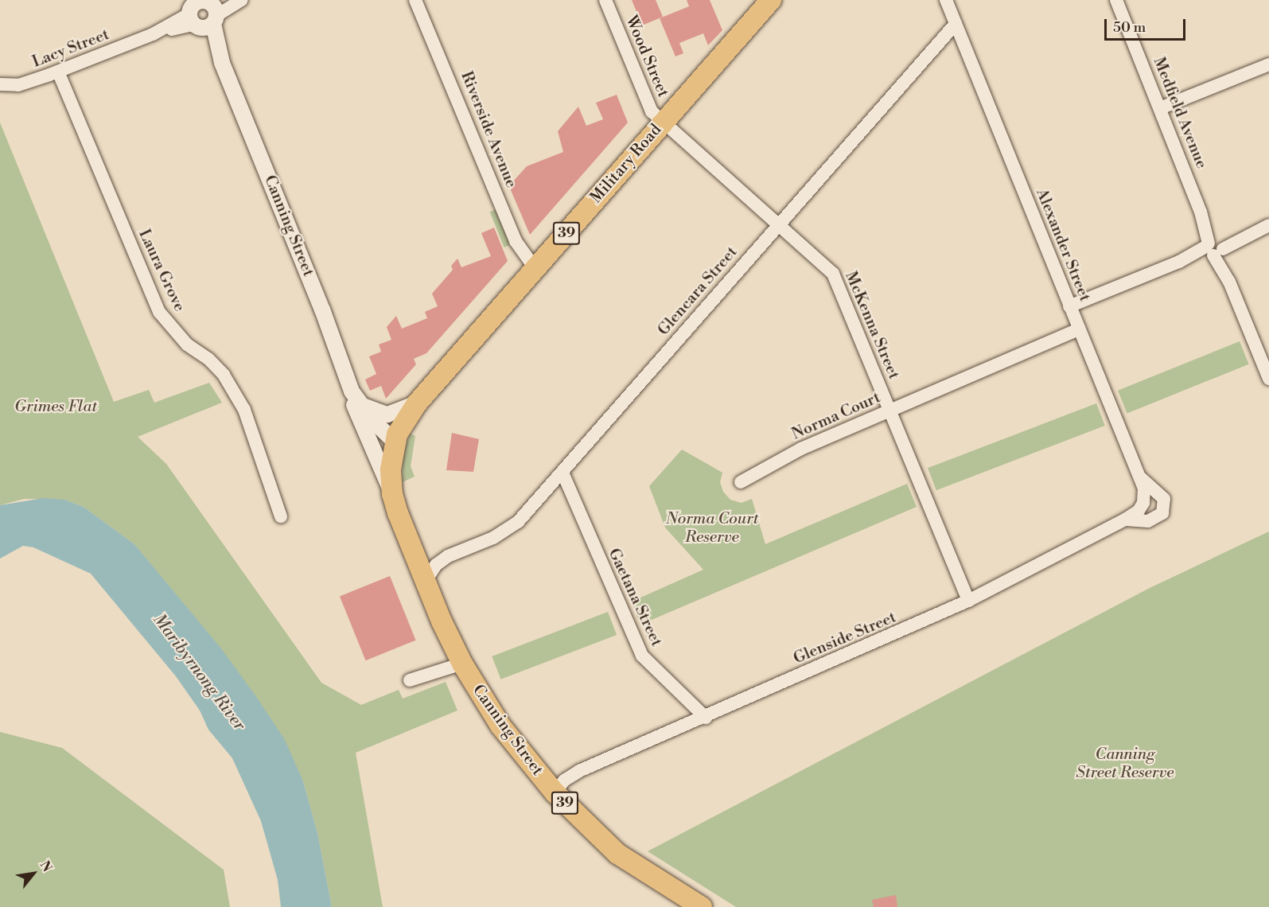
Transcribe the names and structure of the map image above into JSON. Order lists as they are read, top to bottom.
{
  "streets": {
    "main road": ["Military Road", "Canning Street", "39"],
    "street": [
      "Lacy Street",
      "Wood Street",
      "Medfield Avenue",
      "Riverside Avenue",
      "Alexander Street",
      "Laura Grove",
      "Glencara Street",
      "McKenna Street",
      "Norma Court",
      "Gaetana Street",
      "Glenside Street"
    ]
  },
  "crossings": [
    ["Lacy Street", "Canning Street"],
    ["Lacy Street", "Laura Grove"],
    ["Wood Street", "Military Road"],
    ["Wood Street", "McKenna Street"],
    ["Riverside Avenue", "Military Road"],
    ["Military Road", "Canning Street"],
    ["Military Road", "McKenna Street"],
    ["Canning Street", "Glencara Street"],
    ["Canning Street", "Glenside Street"],
    ["Alexander Street", "Glencara Street"],
    ["Alexander Street", "Norma Court"],
    ["Alexander Street", "Glenside Street"],
    ["Glencara Street", "McKenna Street"],
    ["Glencara Street", "Gaetana Street"],
    ["McKenna Street", "Norma Court"],
    ["McKenna Street", "Glenside Street"],
    ["Gaetana Street", "Glenside Street"]
  ],
  "water": ["Maribyrnong River"],
  "parks": ["Grimes Flat", "Norma Court Reserve", "Canning Street Reserve"],
  "scale_bar": "50 m",
  "north": "top right"
}
